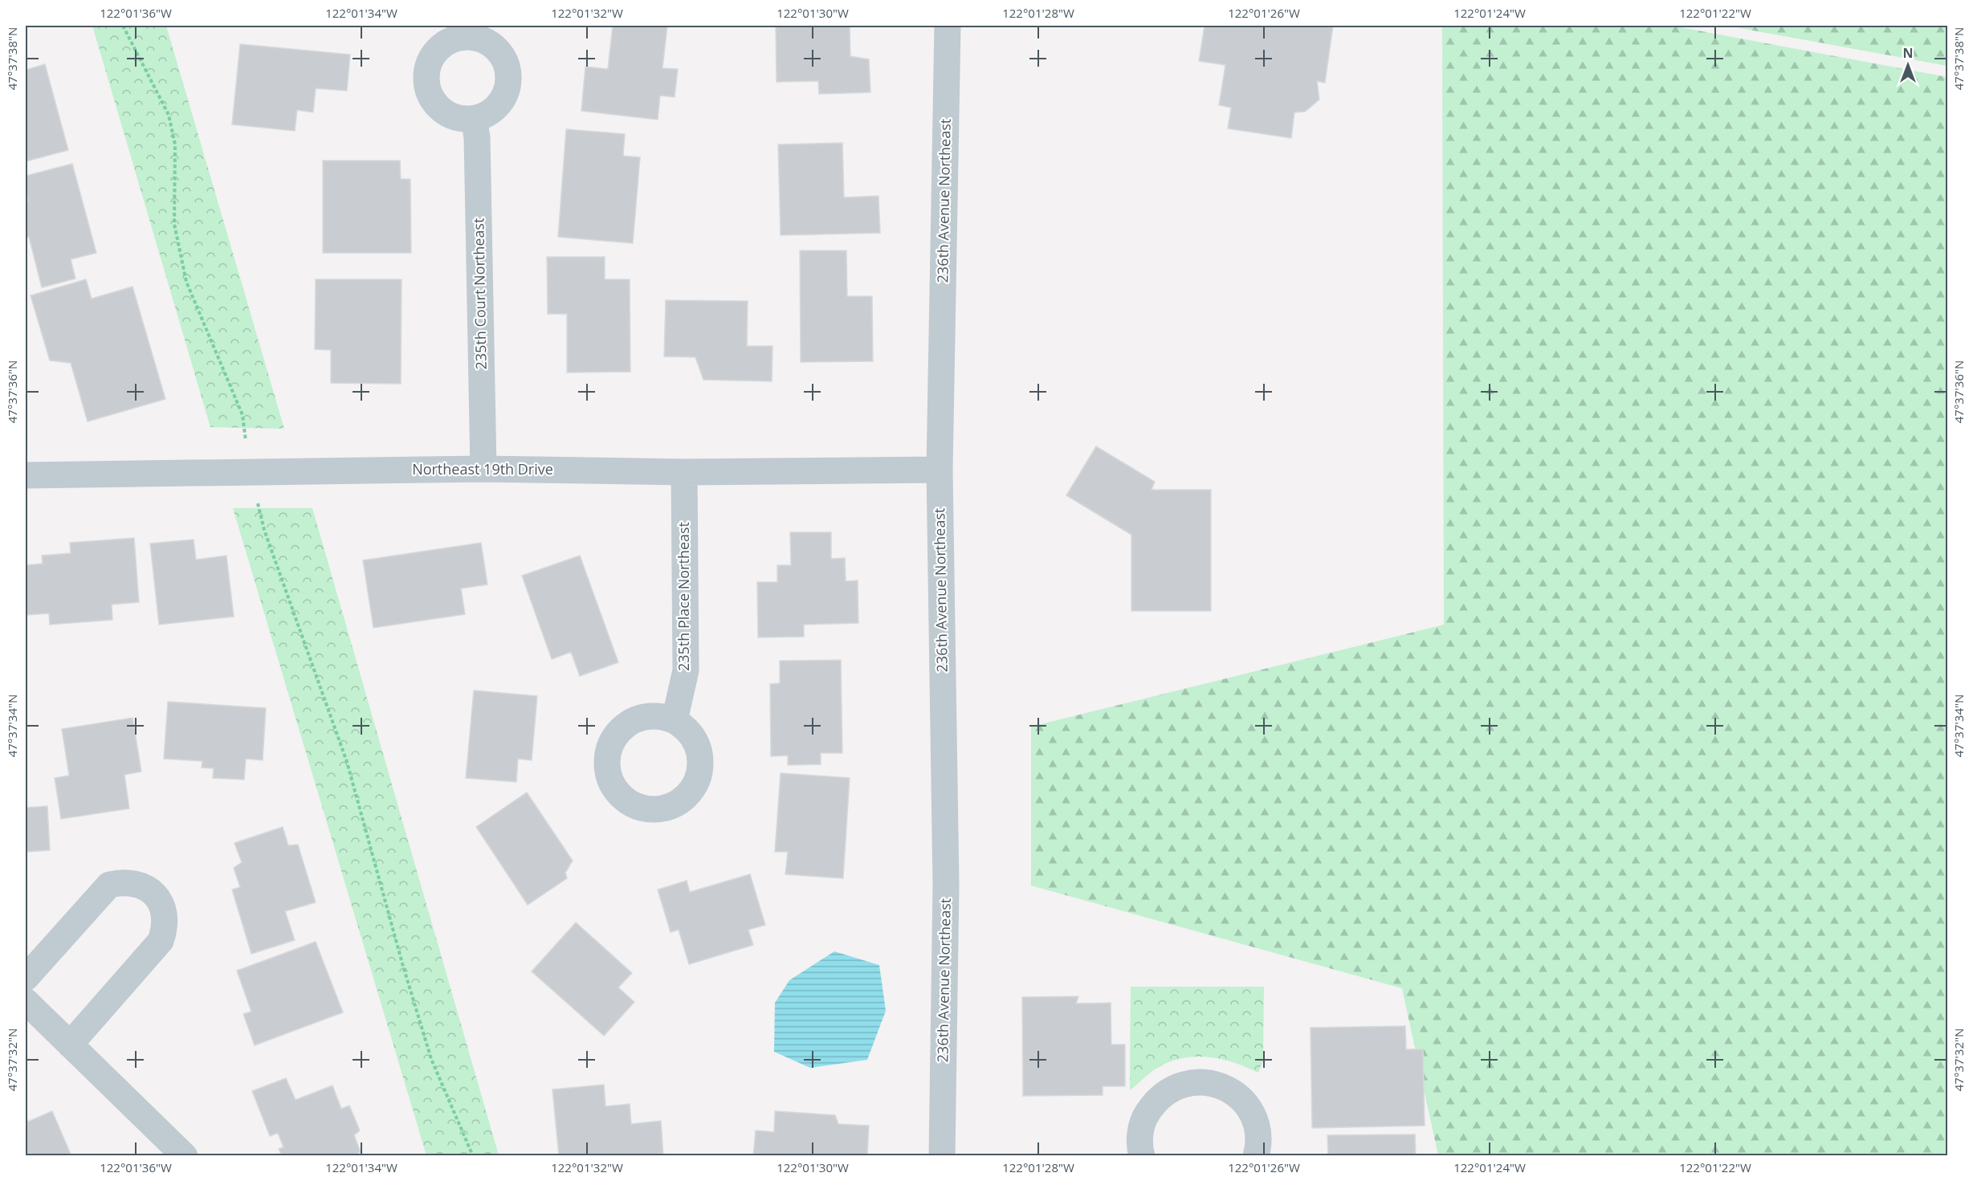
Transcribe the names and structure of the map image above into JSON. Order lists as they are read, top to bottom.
{
  "streets": {
    "street": [
      "236th Avenue Northeast",
      "235th Court Northeast",
      "Northeast 19th Drive",
      "235th Place Northeast"
    ]
  },
  "crossings": [
    ["236th Avenue Northeast", "Northeast 19th Drive"],
    ["235th Court Northeast", "Northeast 19th Drive"],
    ["Northeast 19th Drive", "235th Place Northeast"]
  ],
  "north": "top",
  "coordinates": [
    "122°01'36\"W",
    "122°01'34\"W",
    "122°01'32\"W",
    "122°01'30\"W",
    "122°01'28\"W",
    "122°01'26\"W",
    "122°01'24\"W",
    "122°01'22\"W",
    "47°37'38\"N",
    "47°37'36\"N",
    "47°37'34\"N",
    "47°37'32\"N"
  ]
}
